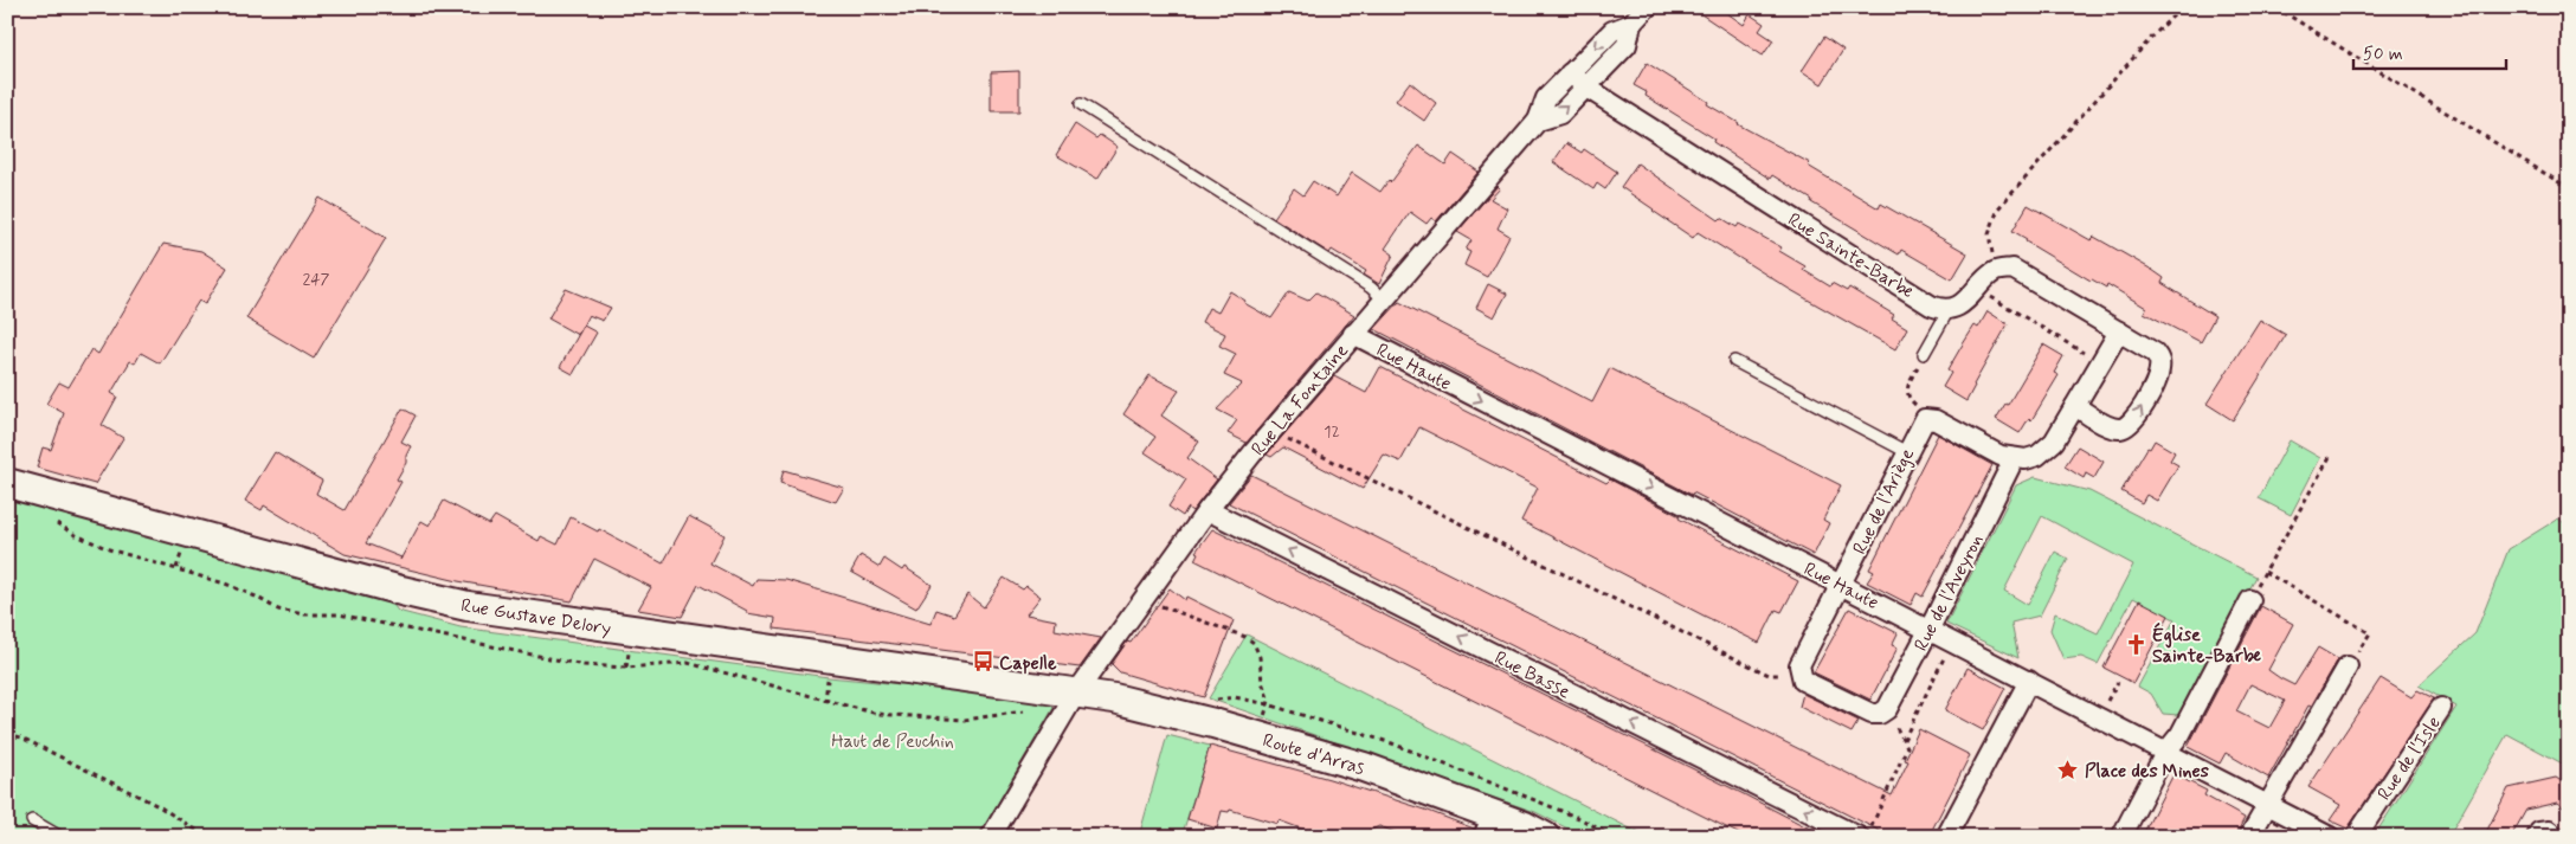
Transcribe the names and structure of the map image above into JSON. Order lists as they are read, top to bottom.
{
  "streets": {
    "main road": ["Rue Gustave Delory", "Route d'Arras"],
    "street": [
      "Rue Sainte-Barbe",
      "Rue Haute",
      "Rue La Fontaine",
      "Rue de l'Ariège",
      "Rue de l'Aveyron",
      "Rue Basse",
      "Rue de l'Isle"
    ]
  },
  "crossings": [
    ["Rue Sainte-Barbe", "Rue La Fontaine"],
    ["Rue Haute", "Rue La Fontaine"],
    ["Rue Haute", "Rue de l'Ariège"],
    ["Rue Haute", "Rue de l'Aveyron"],
    ["Rue La Fontaine", "Rue Gustave Delory"],
    ["Rue La Fontaine", "Rue Basse"],
    ["Rue La Fontaine", "Route d'Arras"],
    ["Rue Gustave Delory", "Route d'Arras"]
  ],
  "one_way": ["Rue Haute", "Rue Basse"],
  "parks": ["Haut de Peuchin"],
  "places": {
    "church": ["Église Sainte-Barbe"],
    "bus stop": ["Capelle"],
    "place": ["Place des Mines"]
  },
  "house_numbers": ["247", "12"],
  "scale_bar": "50 m"
}
